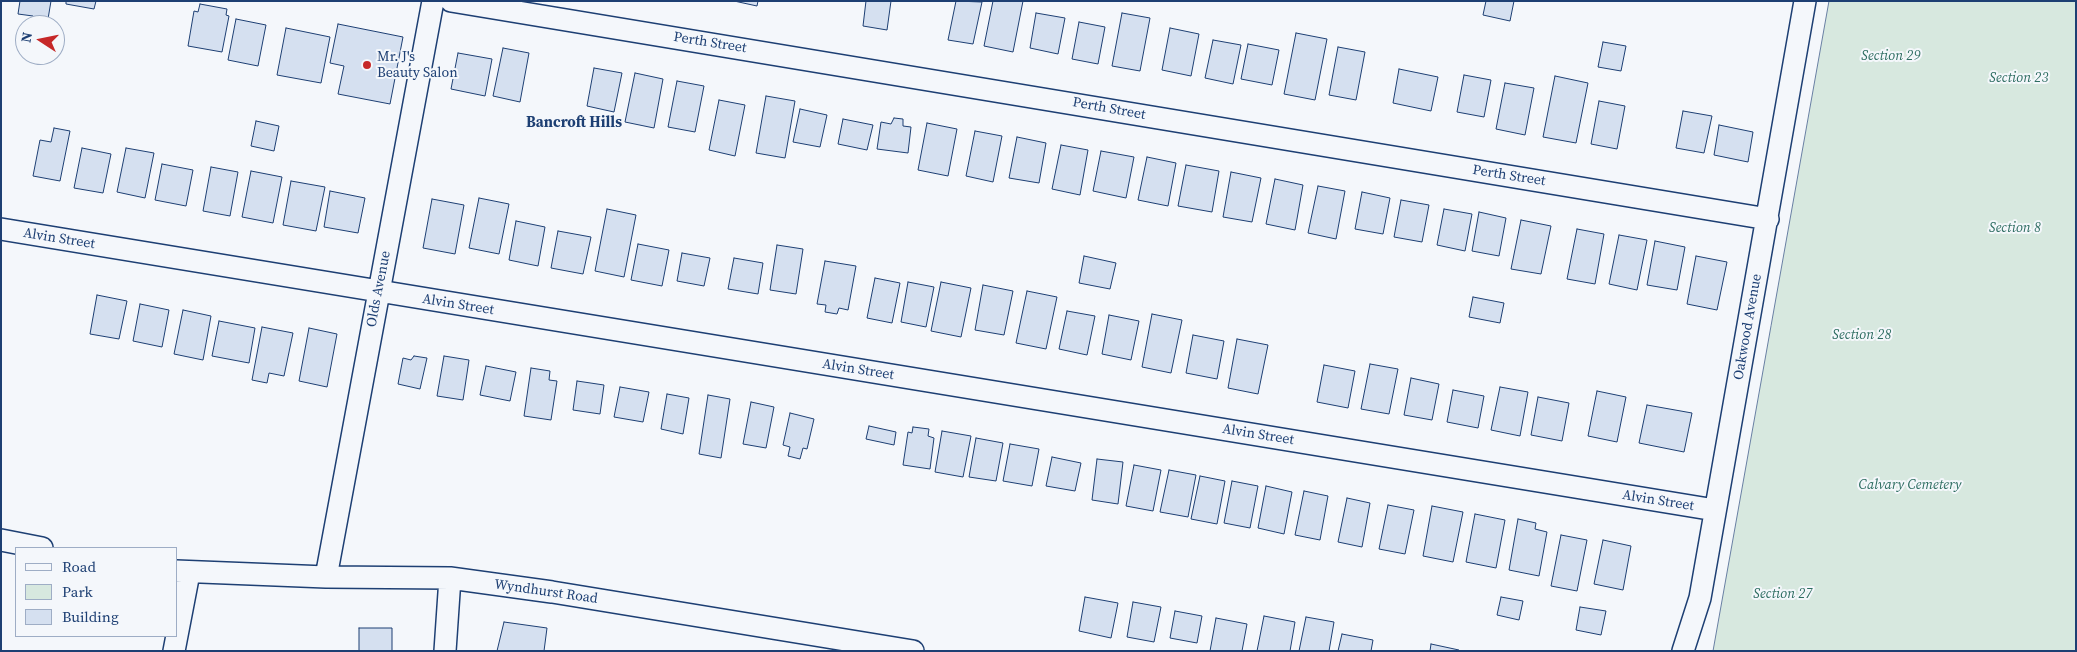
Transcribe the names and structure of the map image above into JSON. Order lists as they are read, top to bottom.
{
  "streets": {
    "street": [
      "Perth Street",
      "Alvin Street",
      "Olds Avenue",
      "Oakwood Avenue",
      "Wyndhurst Road"
    ]
  },
  "crossings": [
    ["Perth Street", "Oakwood Avenue"],
    ["Alvin Street", "Olds Avenue"],
    ["Alvin Street", "Oakwood Avenue"],
    ["Olds Avenue", "Wyndhurst Road"]
  ],
  "districts": ["Bancroft Hills"],
  "parks": [
    "Section 29",
    "Section 23",
    "Section 8",
    "Section 28",
    "Calvary Cemetery",
    "Section 27"
  ],
  "places": ["Mr. J's Beauty Salon"],
  "legend": ["Road", "Park", "Building"],
  "north": "left"
}
